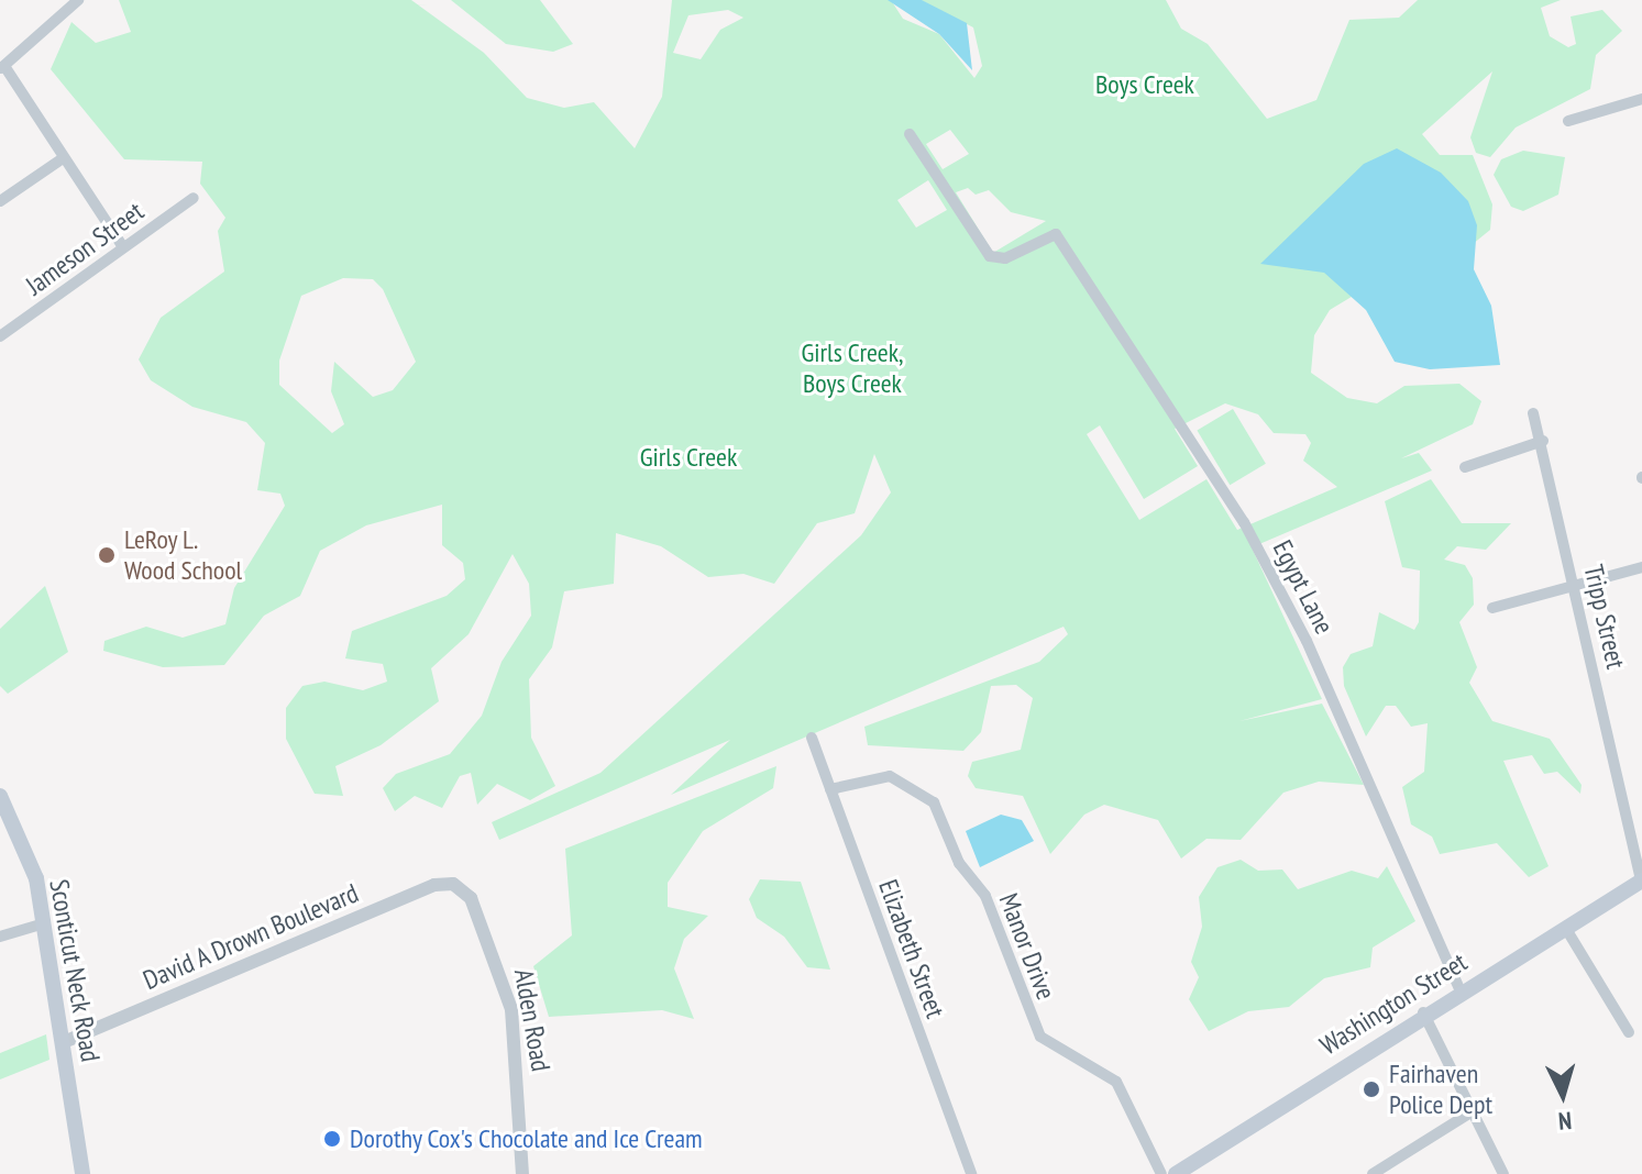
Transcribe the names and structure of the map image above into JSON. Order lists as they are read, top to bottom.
{
  "streets": {
    "main road": ["Sconticut Neck Road", "Washington Street"],
    "street": [
      "Jameson Street",
      "Egypt Lane",
      "Tripp Street",
      "David A Drown Boulevard",
      "Manor Drive",
      "Elizabeth Street",
      "Alden Road"
    ]
  },
  "crossings": [
    ["Egypt Lane", "Washington Street"],
    ["Tripp Street", "Washington Street"],
    ["David A Drown Boulevard", "Sconticut Neck Road"],
    ["David A Drown Boulevard", "Alden Road"],
    ["Manor Drive", "Elizabeth Street"]
  ],
  "parks": ["Boys Creek", "Girls Creek, Boys Creek", "Girls Creek"],
  "places": ["LeRoy L. Wood School", "Fairhaven Police Dept", "Dorothy Cox's Chocolate and Ice Cream"],
  "north": "bottom"
}
